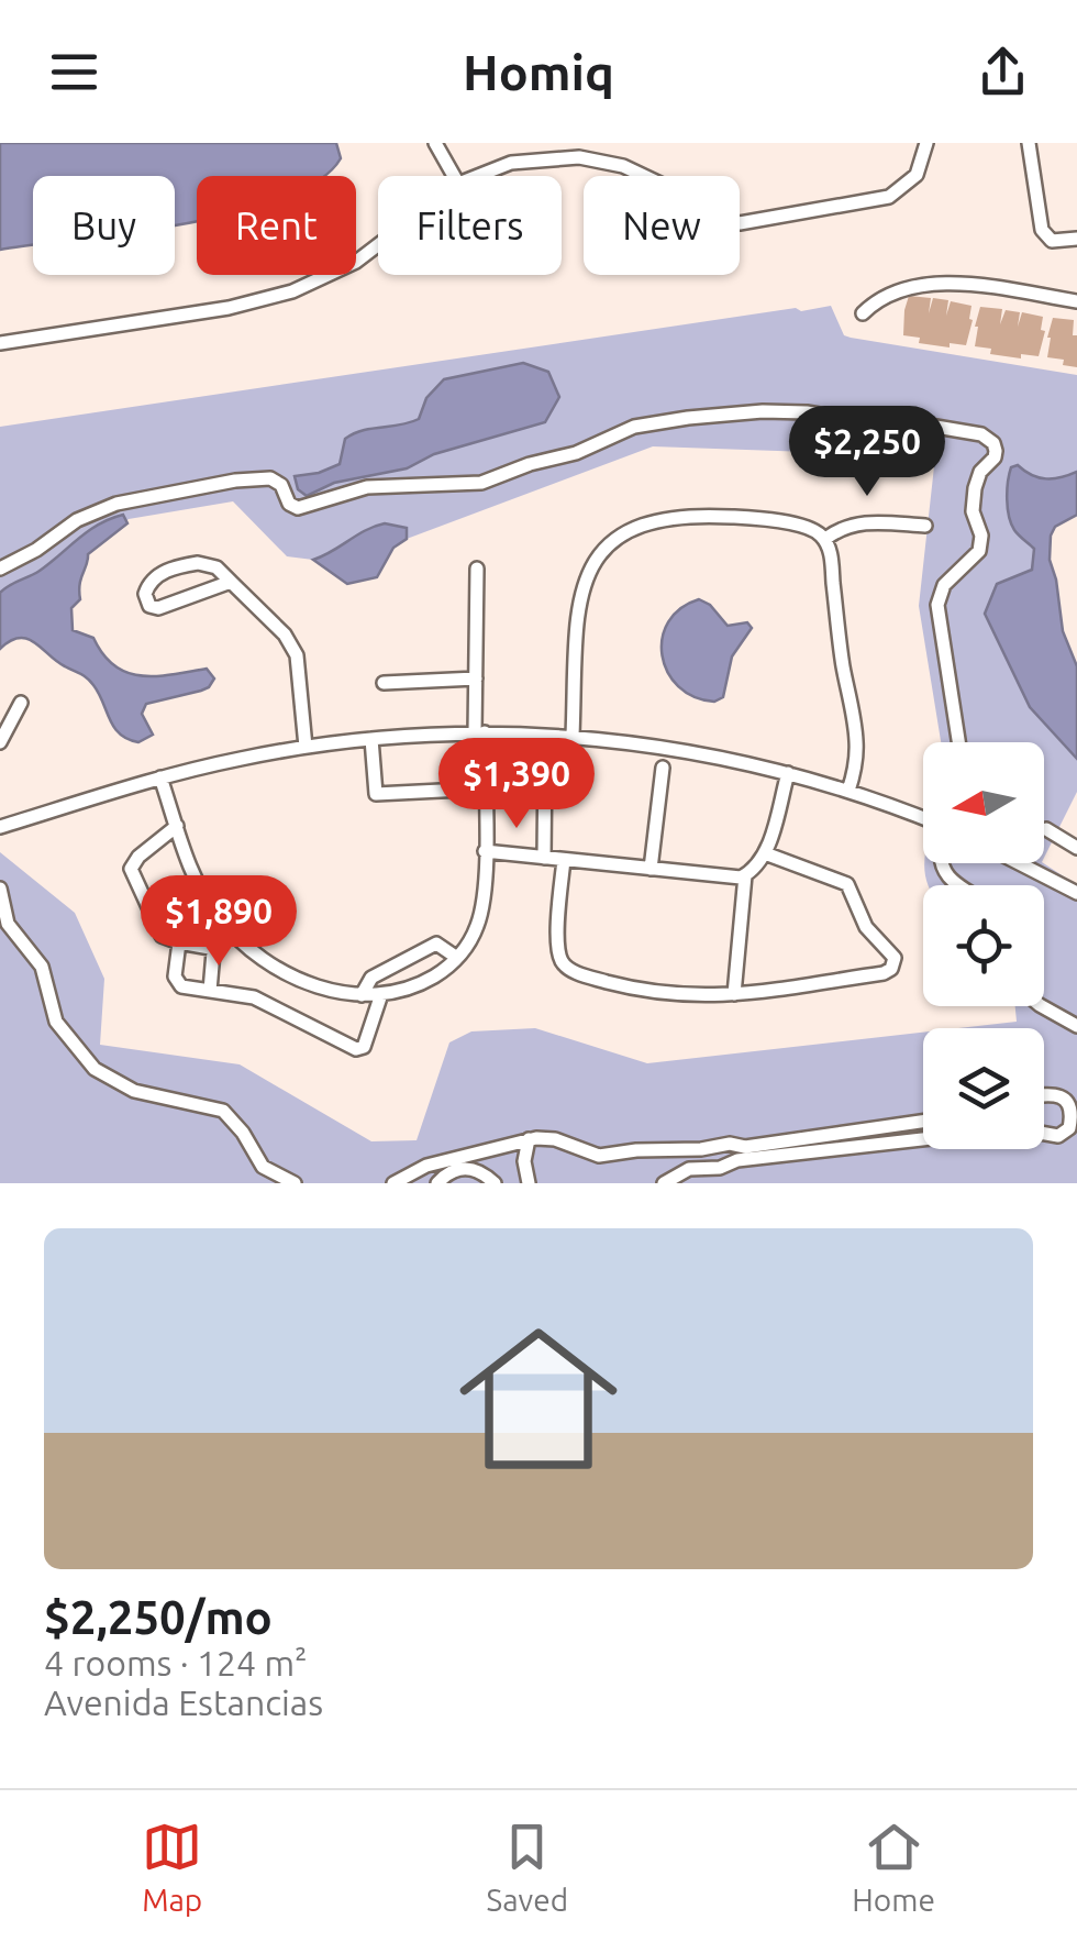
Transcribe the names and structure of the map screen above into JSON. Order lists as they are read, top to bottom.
{
  "north": "left",
  "page": {
    "header": "Homiq",
    "chip": [
      "Buy",
      "Rent",
      "Filters",
      "New"
    ],
    "price": ["$2,250", "$1,390", "$1,890"],
    "list": [
      {
        "name": "$2,250/mo",
        "note": "4 rooms · 124 m² · Avenida Estancias"
      }
    ],
    "tabs": ["Map", "Saved", "Home"]
  }
}
